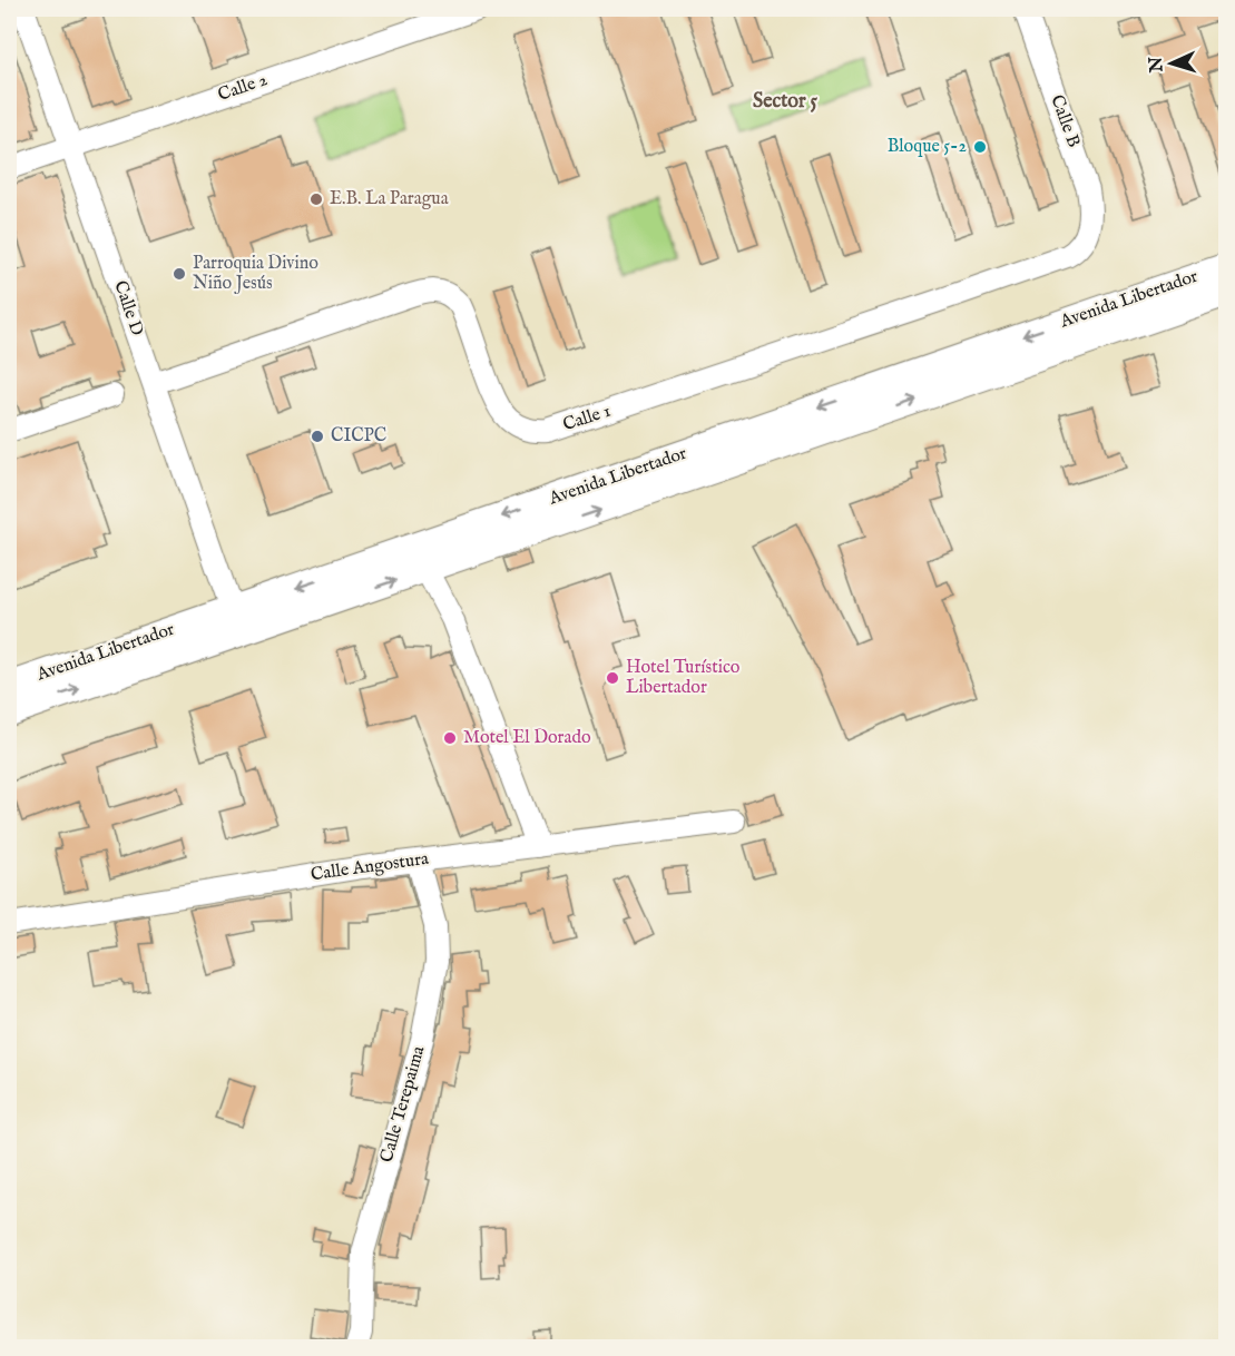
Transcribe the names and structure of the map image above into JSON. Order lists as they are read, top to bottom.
{
  "streets": {
    "main road": ["Avenida Libertador"],
    "street": [
      "Calle 2",
      "Calle B",
      "Calle D",
      "Calle 1",
      "Calle Angostura",
      "Calle Terepaima"
    ]
  },
  "crossings": [
    ["Calle 2", "Calle D"],
    ["Calle B", "Calle 1"],
    ["Avenida Libertador", "Calle D"],
    ["Calle D", "Calle 1"],
    ["Calle Angostura", "Calle Terepaima"]
  ],
  "districts": ["Sector 5"],
  "places": [
    "Bloque 5-2",
    "E.B. La Paragua",
    "Parroquia Divino Niño Jesús",
    "CICPC",
    "Hotel Turístico Libertador",
    "Motel El Dorado"
  ],
  "north": "left"
}
